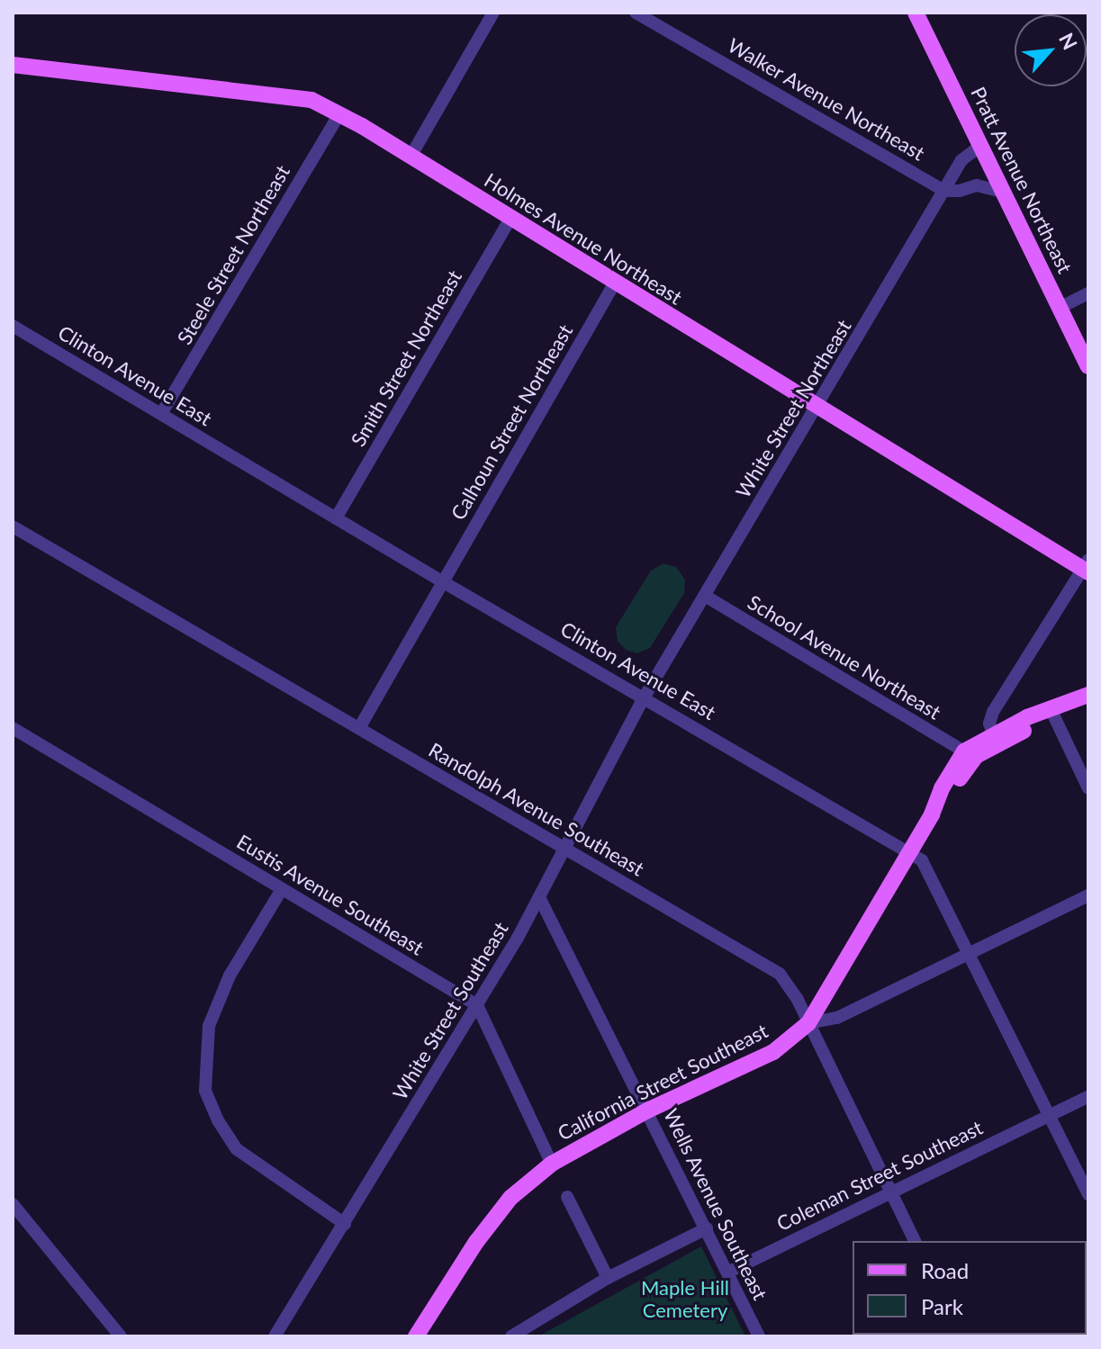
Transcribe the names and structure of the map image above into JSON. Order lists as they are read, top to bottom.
{
  "streets": {
    "main road": ["Pratt Avenue Northeast", "Holmes Avenue Northeast", "California Street Southeast"],
    "street": [
      "Walker Avenue Northeast",
      "Steele Street Northeast",
      "Smith Street Northeast",
      "Clinton Avenue East",
      "White Street Northeast",
      "Calhoun Street Northeast",
      "School Avenue Northeast",
      "Randolph Avenue Southeast",
      "Eustis Avenue Southeast",
      "White Street Southeast",
      "Coleman Street Southeast",
      "Wells Avenue Southeast"
    ]
  },
  "crossings": [
    ["Walker Avenue Northeast", "White Street Northeast"],
    ["Pratt Avenue Northeast", "White Street Northeast"],
    ["Holmes Avenue Northeast", "Steele Street Northeast"],
    ["Holmes Avenue Northeast", "Smith Street Northeast"],
    ["Holmes Avenue Northeast", "White Street Northeast"],
    ["Holmes Avenue Northeast", "Calhoun Street Northeast"],
    ["Steele Street Northeast", "Clinton Avenue East"],
    ["Smith Street Northeast", "Clinton Avenue East"],
    ["Clinton Avenue East", "White Street Northeast"],
    ["Clinton Avenue East", "Calhoun Street Northeast"],
    ["Clinton Avenue East", "White Street Southeast"],
    ["Clinton Avenue East", "California Street Southeast"],
    ["Clinton Avenue East", "Coleman Street Southeast"],
    ["White Street Northeast", "School Avenue Northeast"],
    ["White Street Northeast", "White Street Southeast"],
    ["Calhoun Street Northeast", "Randolph Avenue Southeast"],
    ["Randolph Avenue Southeast", "White Street Southeast"],
    ["Randolph Avenue Southeast", "California Street Southeast"],
    ["Randolph Avenue Southeast", "Coleman Street Southeast"],
    ["Eustis Avenue Southeast", "White Street Southeast"],
    ["White Street Southeast", "Wells Avenue Southeast"],
    ["California Street Southeast", "Wells Avenue Southeast"],
    ["Coleman Street Southeast", "Wells Avenue Southeast"]
  ],
  "parks": ["Maple Hill Cemetery"],
  "legend": ["Road", "Park"],
  "north": "top right"
}
